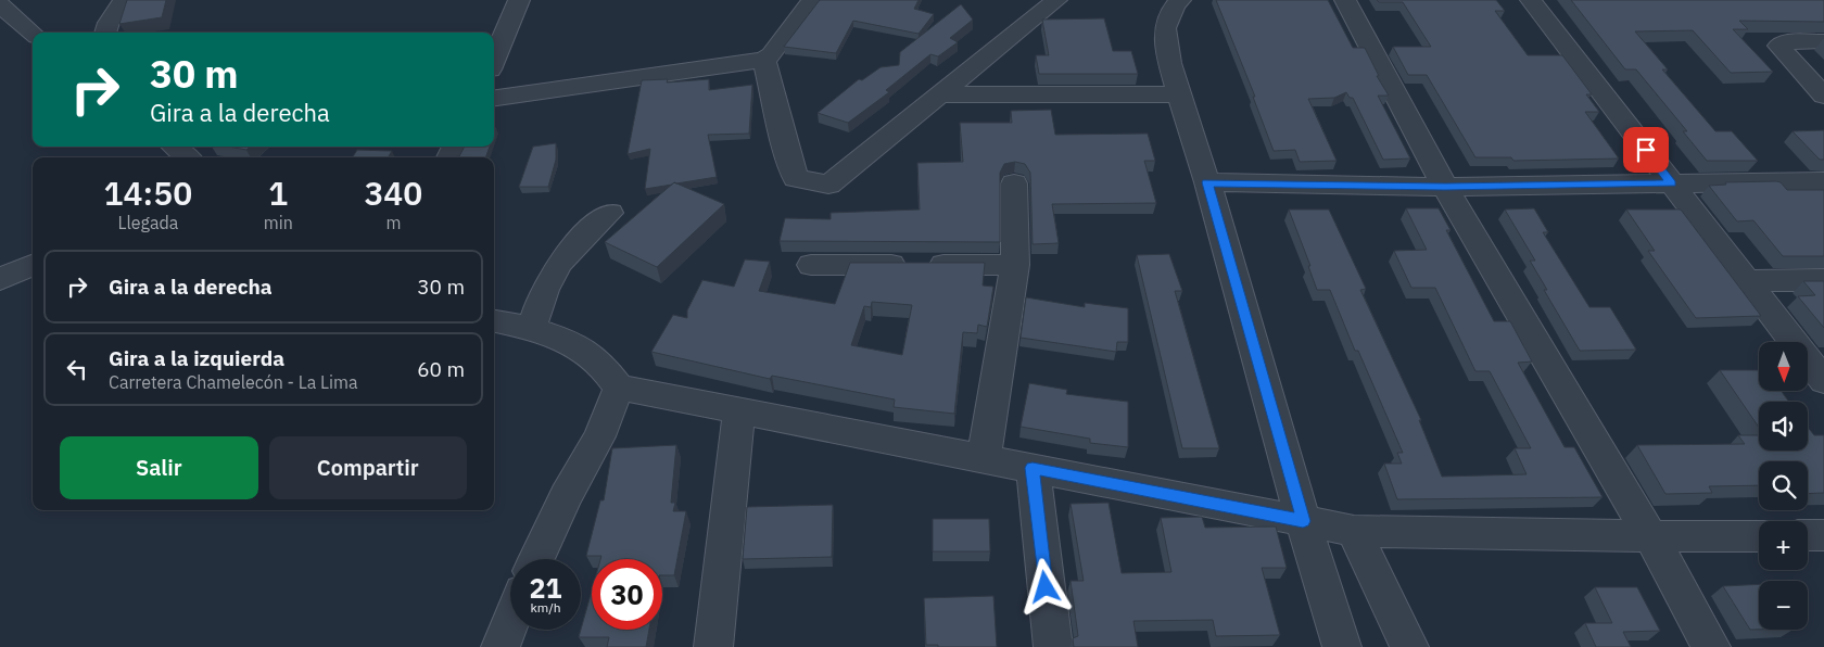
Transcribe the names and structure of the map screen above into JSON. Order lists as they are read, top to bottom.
{
  "north": "bottom",
  "page": {
    "turn": ["30 m", "Gira a la derecha"],
    "eta": [
      "14:50",
      "Llegada",
      "1",
      "min",
      "340",
      "m"
    ],
    "list": [
      {
        "name": "Gira a la derecha",
        "value": "30 m"
      },
      {
        "name": "Gira a la izquierda",
        "note": "Carretera Chamelecón - La Lima",
        "value": "60 m"
      }
    ],
    "map_buttons": ["+", "−"],
    "buttons": ["Salir", "Compartir"],
    "speed": "21 km/h",
    "limit": "30"
  }
}
